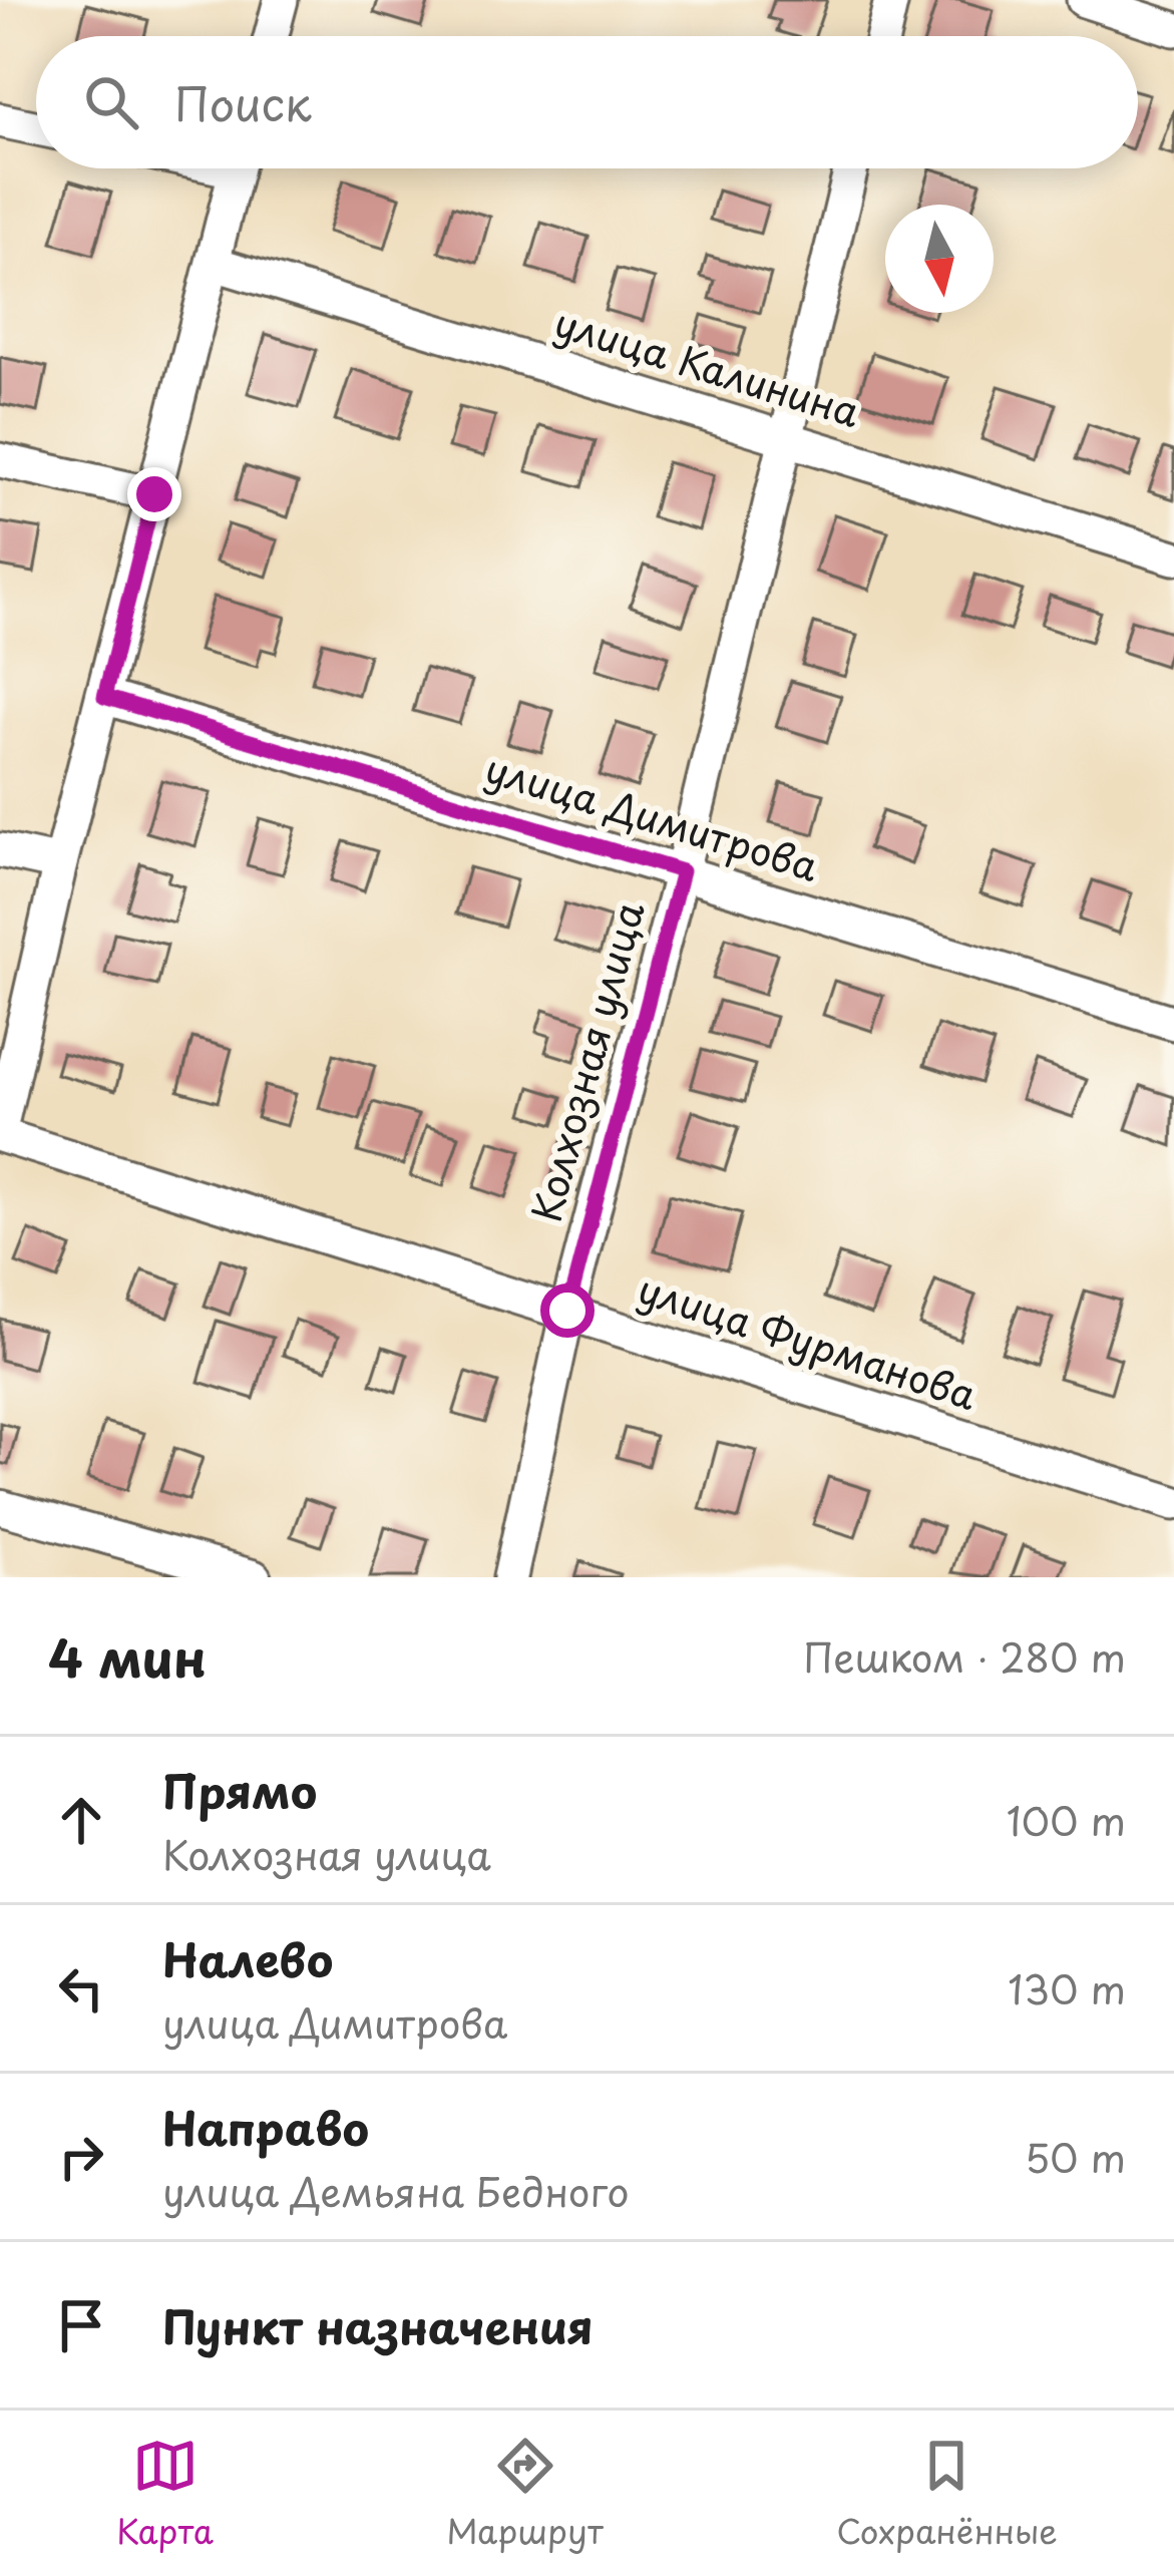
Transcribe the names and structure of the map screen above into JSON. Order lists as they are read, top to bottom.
{
  "streets": {
    "street": [
      "улица Калинина",
      "улица Димитрова",
      "Колхозная улица",
      "улица Фурманова"
    ]
  },
  "crossings": [
    ["улица Калинина", "Колхозная улица"],
    ["улица Димитрова", "Колхозная улица"],
    ["Колхозная улица", "улица Фурманова"]
  ],
  "north": "bottom",
  "page": {
    "search": "Поиск",
    "heading": ["4 мин", "Пешком · 280 m"],
    "list": [
      ["Прямо", "Колхозная улица", "100 m"],
      ["Налево", "улица Димитрова", "130 m"],
      ["Направо", "улица Демьяна Бедного", "50 m"],
      "Пункт назначения"
    ],
    "nav": ["Карта", "Маршрут", "Сохранённые"]
  }
}
